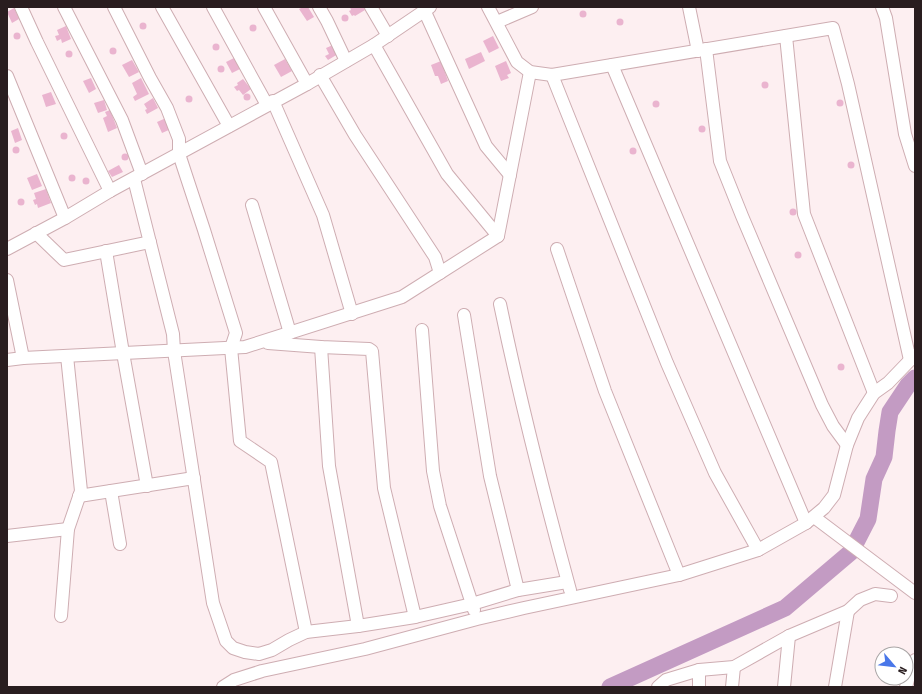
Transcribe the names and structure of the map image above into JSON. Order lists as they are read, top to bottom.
{
  "north": "bottom right"
}
